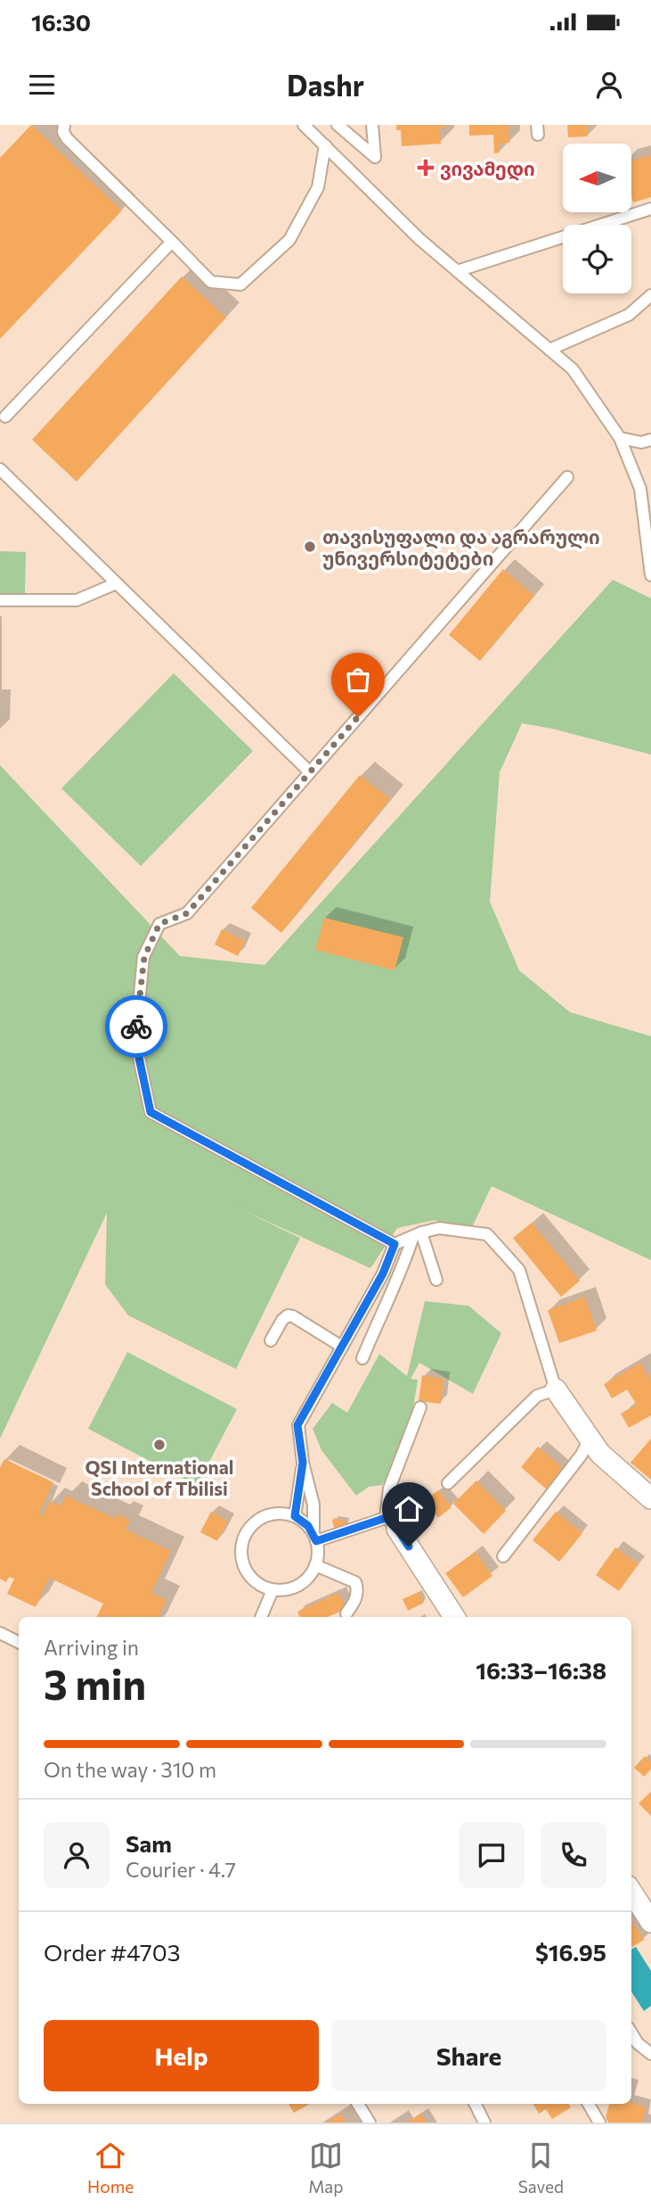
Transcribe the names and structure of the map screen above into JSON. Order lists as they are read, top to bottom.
{
  "places": {
    "health": ["ვივამედი"],
    "other": ["თავისუფალი და აგრარული უნივერსიტეტები", "QSI International School of Tbilisi"]
  },
  "north": "left",
  "page": {
    "status": "16:30",
    "header": "Dashr",
    "heading": ["3 min", "Arriving in", "16:33–16:38"],
    "panel": [
      "Sam",
      "Courier · 4.7",
      "Order #4703",
      "$16.95"
    ],
    "bar": "On the way · 310 m",
    "buttons": ["Help", "Share"],
    "tabs": ["Home", "Map", "Saved"]
  }
}
